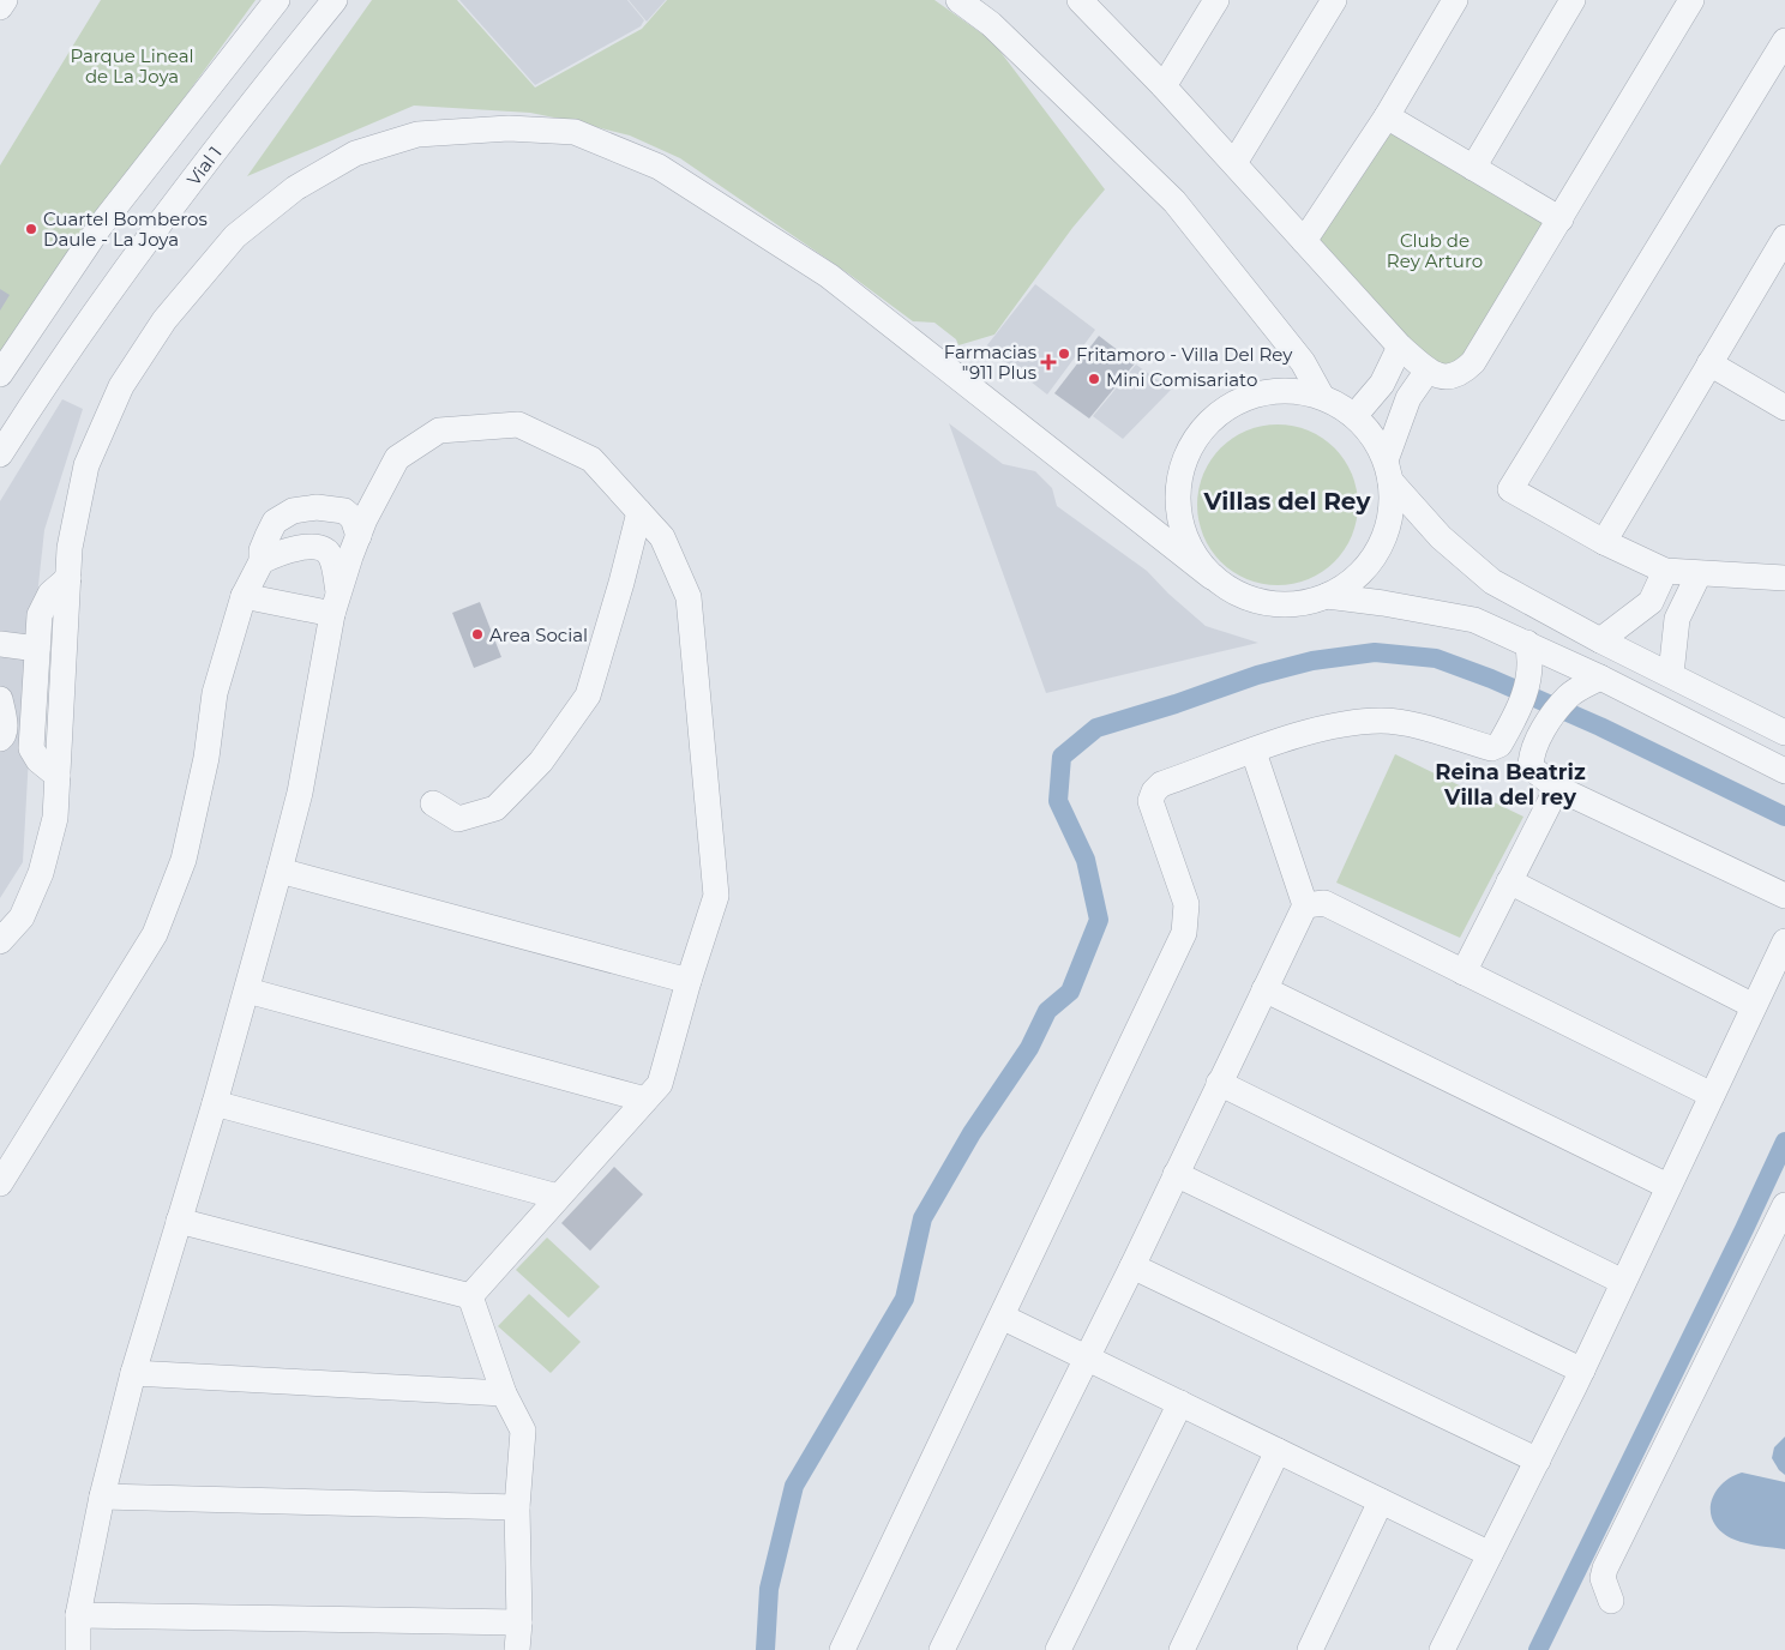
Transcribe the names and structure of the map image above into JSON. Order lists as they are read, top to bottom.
{
  "streets": {
    "street": ["Vial 1"]
  },
  "districts": ["Villas del Rey", "Reina Beatriz Villa del rey"],
  "parks": ["Parque Lineal de La Joya", "Club de Rey Arturo"],
  "places": {
    "other": [
      "Cuartel Bomberos Daule - La Joya",
      "Fritamoro - Villa Del Rey",
      "Mini Comisariato",
      "Area Social"
    ],
    "health": ["Farmacias \"911 Plus"]
  }
}
